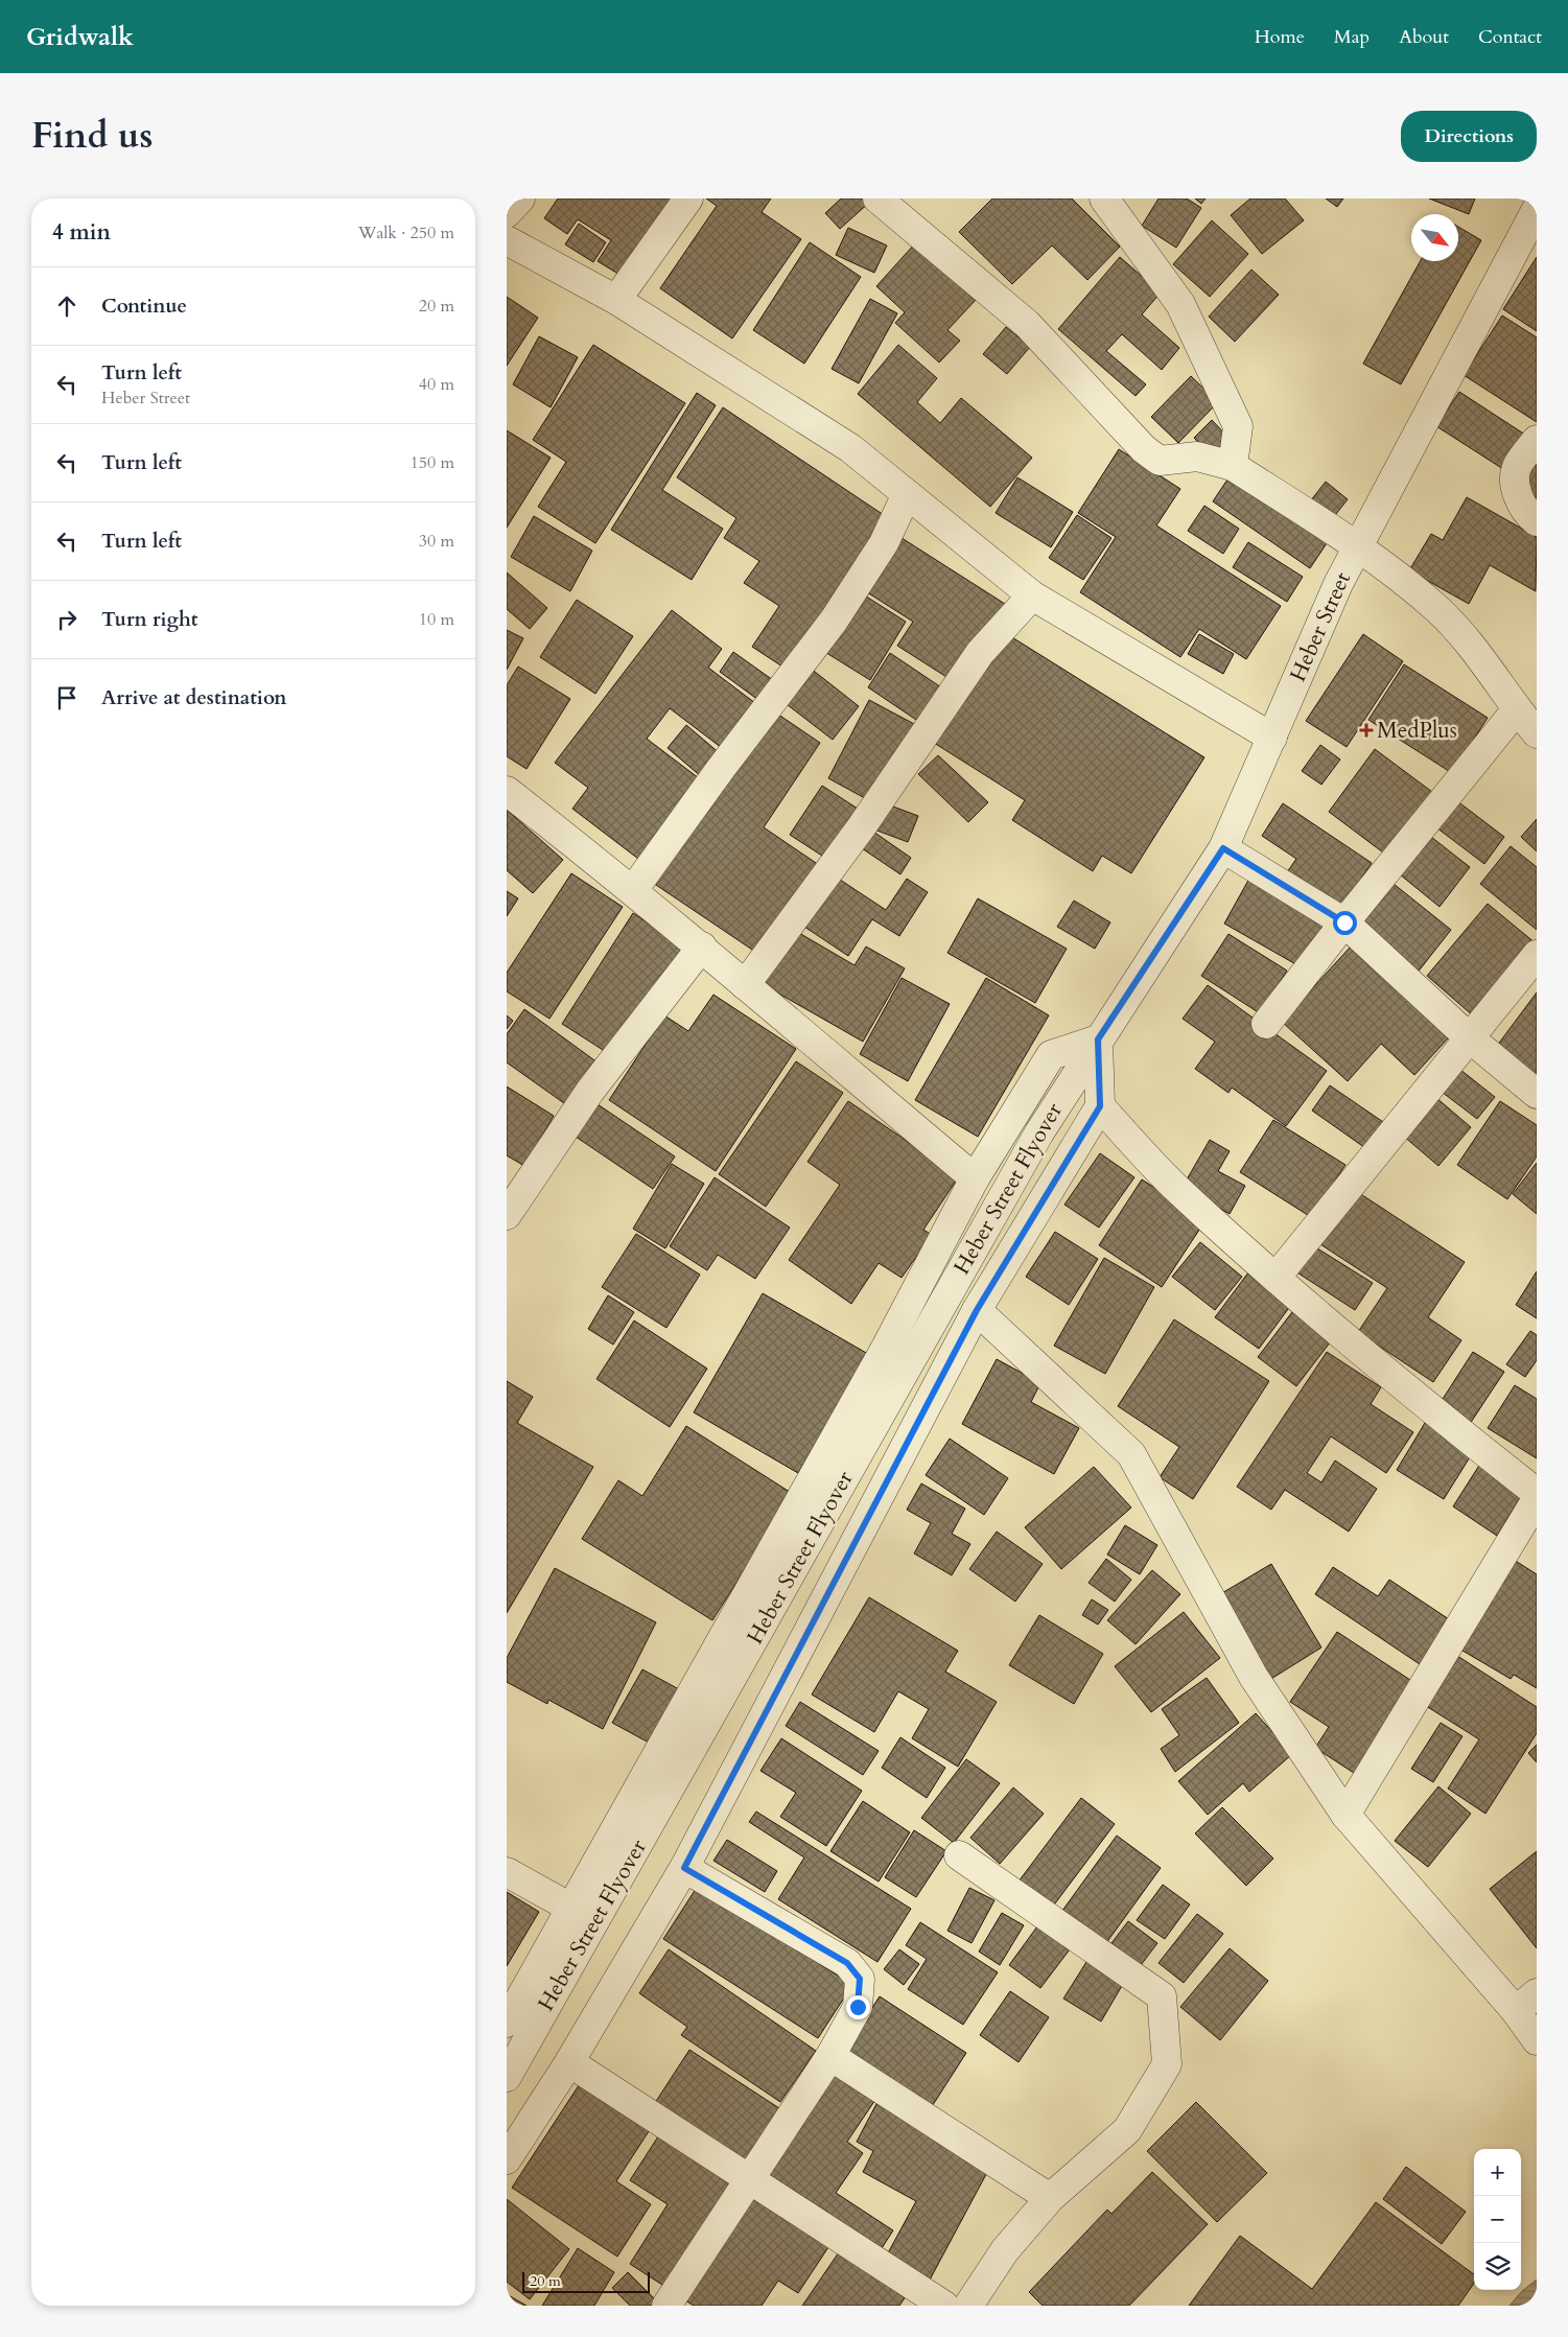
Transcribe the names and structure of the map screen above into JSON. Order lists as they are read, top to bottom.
{
  "streets": {
    "street": ["Heber Street", "Heber Street Flyover"]
  },
  "crossings": [
    ["Heber Street", "Heber Street Flyover"]
  ],
  "places": {
    "health": ["MedPlus"]
  },
  "scale_bar": "20 m",
  "north": "bottom right",
  "page": {
    "header": "Gridwalk",
    "nav": [
      "Home",
      "Map",
      "About",
      "Contact"
    ],
    "title": "Find us",
    "buttons": "Directions",
    "heading": ["4 min", "Walk · 250 m"],
    "list": [
      ["Continue", "20 m"],
      ["Turn left", "Heber Street", "40 m"],
      ["Turn left", "150 m"],
      ["Turn left", "30 m"],
      ["Turn right", "10 m"],
      "Arrive at destination"
    ],
    "map_buttons": ["+", "−"],
    "scale": "20 m"
  }
}
